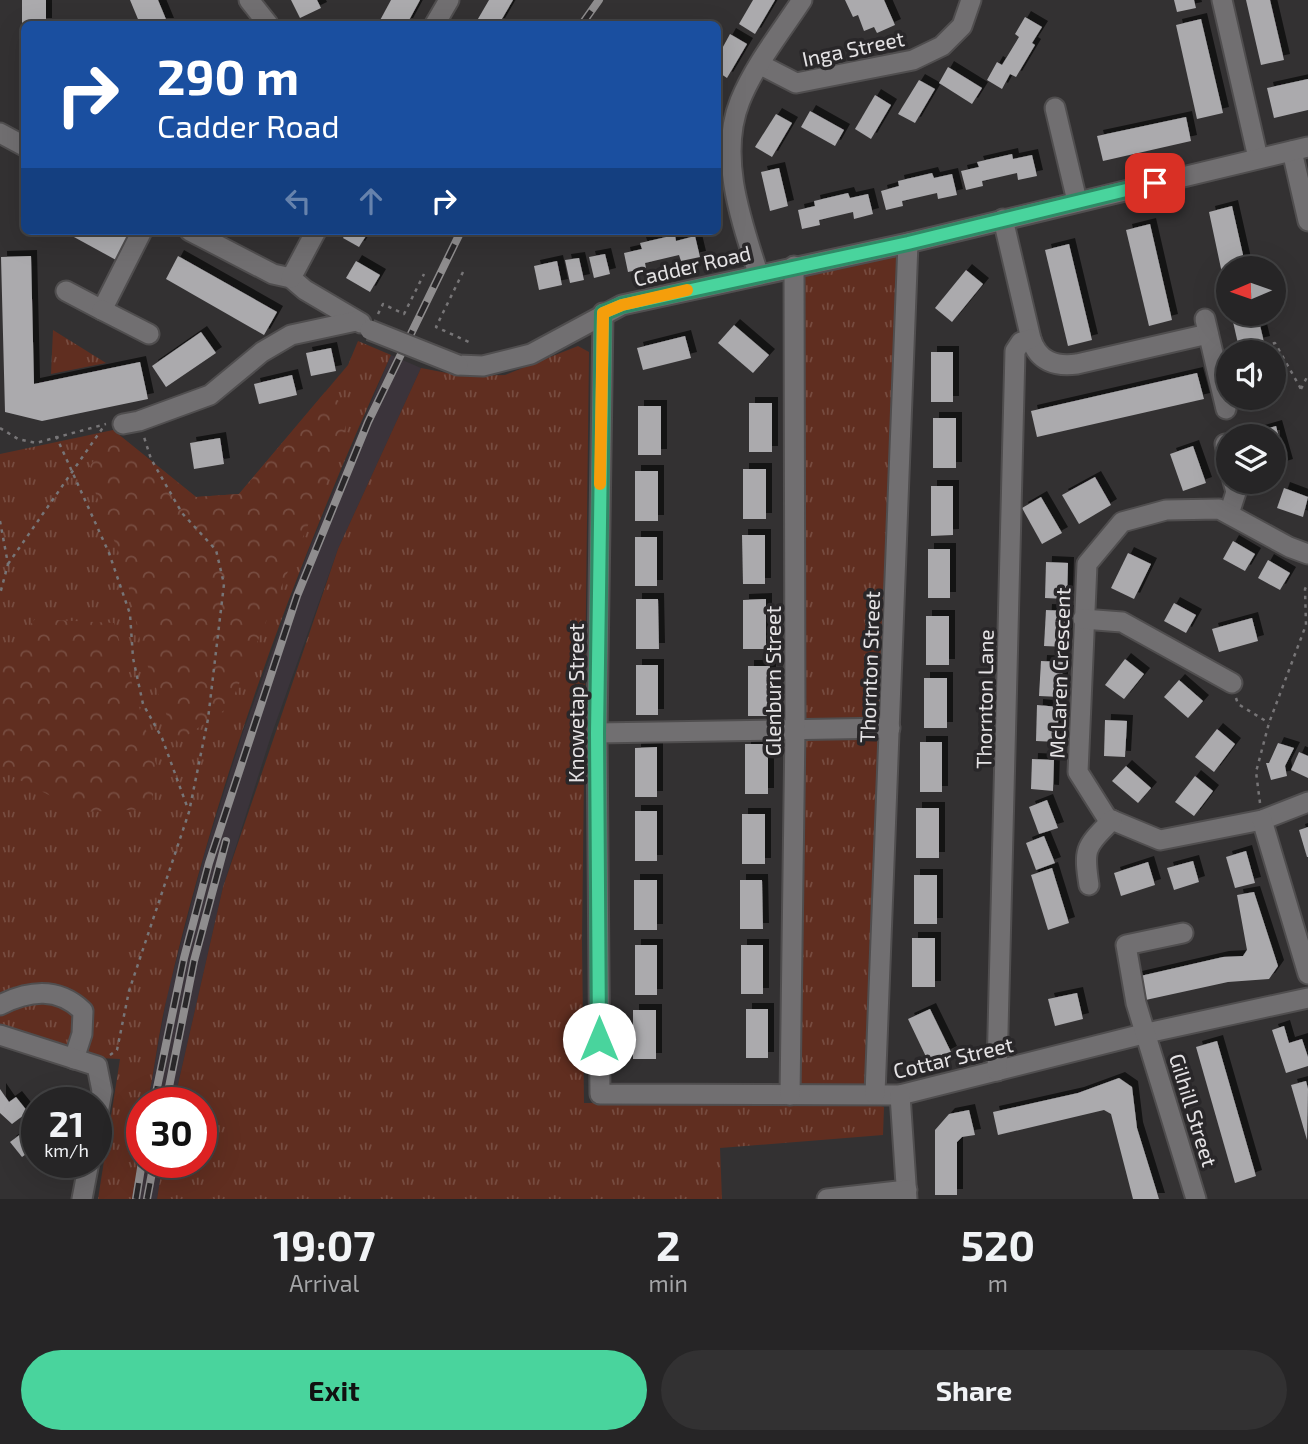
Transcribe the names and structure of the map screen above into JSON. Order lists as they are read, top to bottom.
{
  "streets": {
    "street": [
      "Inga Street",
      "Cadder Road",
      "Thornton Street",
      "McLaren Crescent",
      "Glenburn Street",
      "Thornton Lane",
      "Knowetap Street",
      "Cottar Street",
      "Gilhill Street"
    ]
  },
  "crossings": [
    ["Cadder Road", "Thornton Street"],
    ["Cadder Road", "Glenburn Street"],
    ["Cadder Road", "Knowetap Street"],
    ["Thornton Street", "Cottar Street"],
    ["Glenburn Street", "Cottar Street"],
    ["Thornton Lane", "Cottar Street"],
    ["Knowetap Street", "Cottar Street"],
    ["Cottar Street", "Gilhill Street"]
  ],
  "north": "left",
  "page": {
    "turn": ["290 m", "Cadder Road"],
    "speed": "21 km/h",
    "limit": "30",
    "eta": [
      "19:07",
      "Arrival",
      "2",
      "min",
      "520",
      "m"
    ],
    "buttons": ["Exit", "Share"]
  }
}
